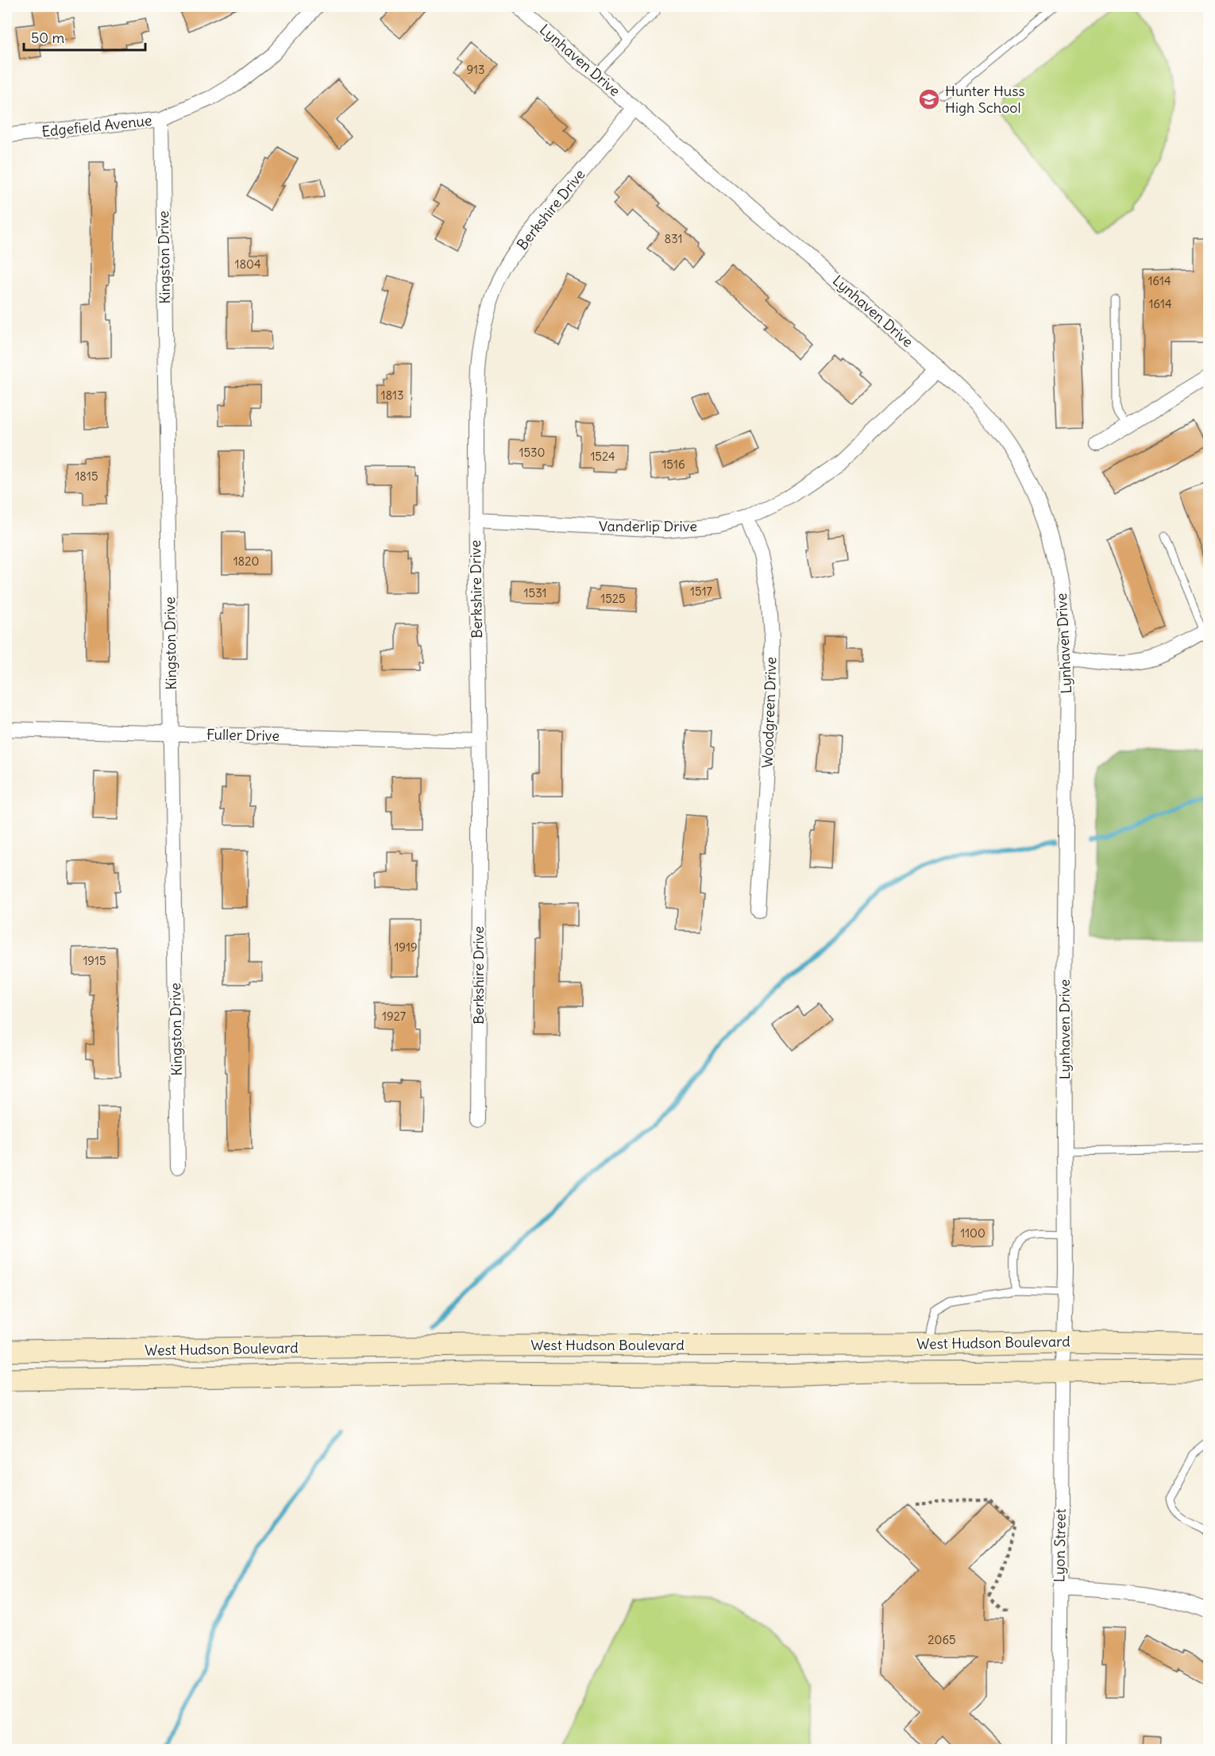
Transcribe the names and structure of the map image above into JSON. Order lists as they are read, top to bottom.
{
  "streets": {
    "main road": ["West Hudson Boulevard"],
    "street": [
      "Lynhaven Drive",
      "Edgefield Avenue",
      "Berkshire Drive",
      "Kingston Drive",
      "Vanderlip Drive",
      "Woodgreen Drive",
      "Fuller Drive",
      "Lyon Street"
    ]
  },
  "crossings": [
    ["Lynhaven Drive", "Berkshire Drive"],
    ["Lynhaven Drive", "Vanderlip Drive"],
    ["Lynhaven Drive", "West Hudson Boulevard"],
    ["Lynhaven Drive", "Lyon Street"],
    ["Edgefield Avenue", "Kingston Drive"],
    ["Berkshire Drive", "Vanderlip Drive"],
    ["Berkshire Drive", "Fuller Drive"],
    ["Kingston Drive", "Fuller Drive"],
    ["Vanderlip Drive", "Woodgreen Drive"],
    ["West Hudson Boulevard", "Lyon Street"]
  ],
  "places": {
    "school or university": ["Hunter Huss High School"]
  },
  "house_numbers": [
    "913",
    "831",
    "1804",
    "1614",
    "1614",
    "1813",
    "1530",
    "1524",
    "1516",
    "1815",
    "1820",
    "1517",
    "1531",
    "1525",
    "1919",
    "1915",
    "1927",
    "1100",
    "2065"
  ],
  "scale_bar": "50 m"
}
